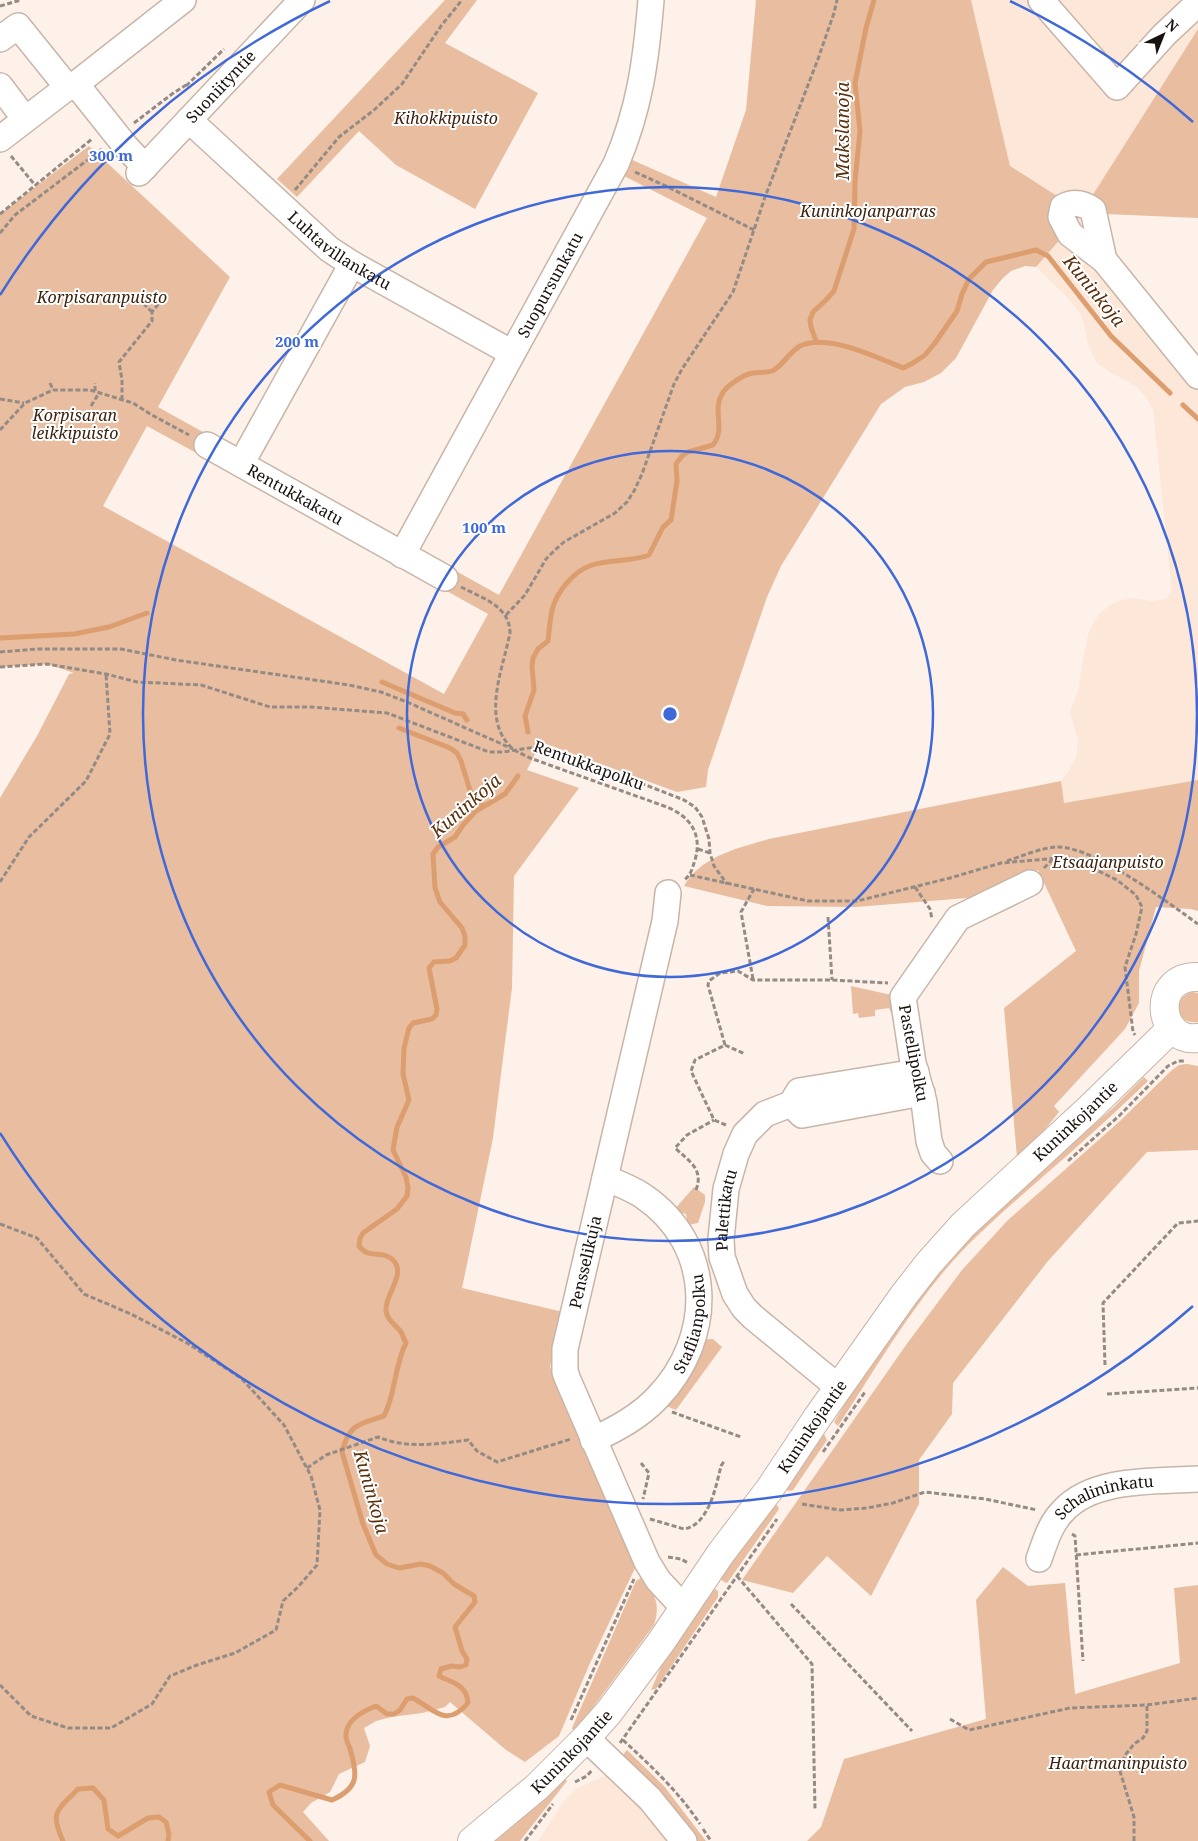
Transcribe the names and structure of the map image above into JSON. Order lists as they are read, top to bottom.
{
  "streets": {
    "main road": ["Kuninkojantie"],
    "street": [
      "Suoniityntie",
      "Luhtavillankatu",
      "Suopursunkatu",
      "Rentukkakatu",
      "Pastellipolku",
      "Palettikatu",
      "Pensselikuja",
      "Staflianpolku",
      "Schalininkatu"
    ],
    "path": ["Rentukkapolku"]
  },
  "crossings": [
    ["Suoniityntie", "Luhtavillankatu"],
    ["Luhtavillankatu", "Suopursunkatu"],
    ["Luhtavillankatu", "Rentukkakatu"],
    ["Suopursunkatu", "Rentukkakatu"],
    ["Pastellipolku", "Palettikatu"],
    ["Kuninkojantie", "Palettikatu"],
    ["Kuninkojantie", "Pensselikuja"],
    ["Pensselikuja", "Staflianpolku"]
  ],
  "water": ["Makslanoja", "Kuninkoja"],
  "parks": [
    "Kihokkipuisto",
    "Kuninkojanparras",
    "Korpisaranpuisto",
    "Korpisaran leikkipuisto",
    "Etsaajanpuisto",
    "Haartmaninpuisto"
  ],
  "north": "top right",
  "rings": ["300 m", "200 m", "100 m"]
}
